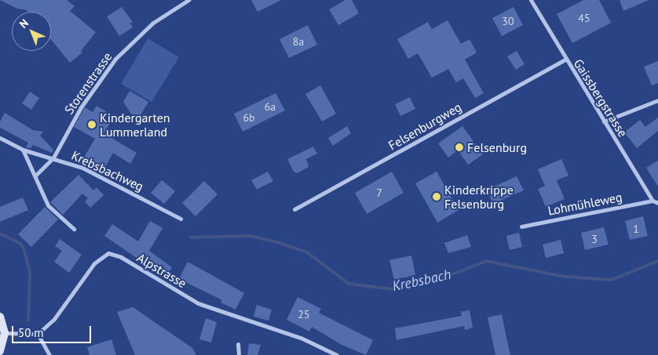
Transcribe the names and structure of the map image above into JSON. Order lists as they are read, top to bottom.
{
  "streets": {
    "street": [
      "Storenstrasse",
      "Gaissbergstrasse",
      "Felsenburgweg",
      "Krebsbachweg",
      "Lohmühleweg",
      "Alpstrasse"
    ]
  },
  "crossings": [
    ["Storenstrasse", "Krebsbachweg"],
    ["Gaissbergstrasse", "Felsenburgweg"],
    ["Gaissbergstrasse", "Lohmühleweg"]
  ],
  "water": ["Krebsbach"],
  "places": ["Kindergarten Lummerland", "Felsenburg", "Kinderkrippe Felsenburg"],
  "house_numbers": [
    "45",
    "30",
    "8a",
    "6a",
    "6b",
    "7",
    "1",
    "3",
    "25"
  ],
  "scale_bar": "50 m",
  "north": "top left"
}
